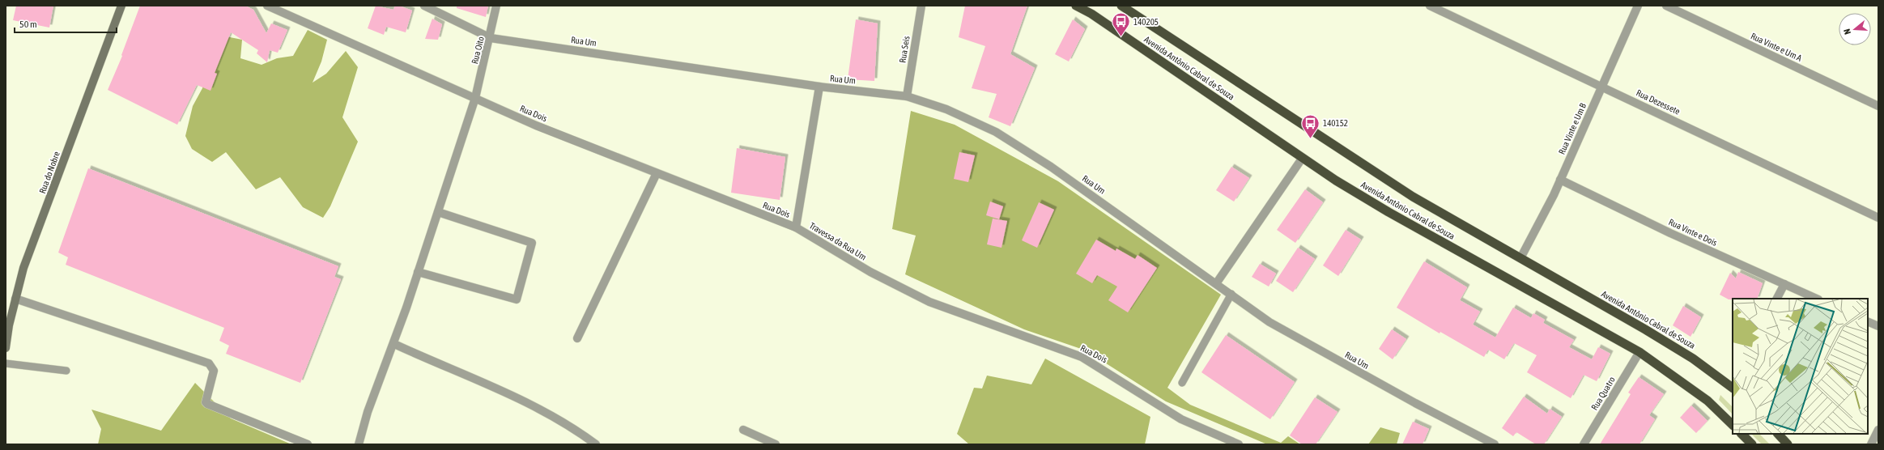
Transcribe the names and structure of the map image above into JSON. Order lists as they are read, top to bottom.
{
  "streets": {
    "highway": ["Avenida Antônio Cabral de Souza"],
    "main road": ["Rua do Nobre"],
    "street": [
      "Rua Um",
      "Rua Vinte e Um A",
      "Rua Seis",
      "Rua Oito",
      "Rua Dezessete",
      "Rua Dois",
      "Rua Vinte e Um B",
      "Rua Vinte e Dois",
      "Travessa da Rua Um",
      "Rua Quatro"
    ]
  },
  "crossings": [
    ["Rua Um", "Rua Seis"],
    ["Rua Um", "Rua Oito"],
    ["Rua Um", "Travessa da Rua Um"],
    ["Rua Oito", "Rua Dois"],
    ["Avenida Antônio Cabral de Souza", "Rua Vinte e Um B"],
    ["Avenida Antônio Cabral de Souza", "Rua Quatro"],
    ["Rua Dezessete", "Rua Vinte e Um B"],
    ["Rua Dois", "Travessa da Rua Um"],
    ["Rua Vinte e Um B", "Rua Vinte e Dois"]
  ],
  "places": {
    "bus stop": ["140205", "140152"]
  },
  "scale_bar": "50 m",
  "north": "left"
}
